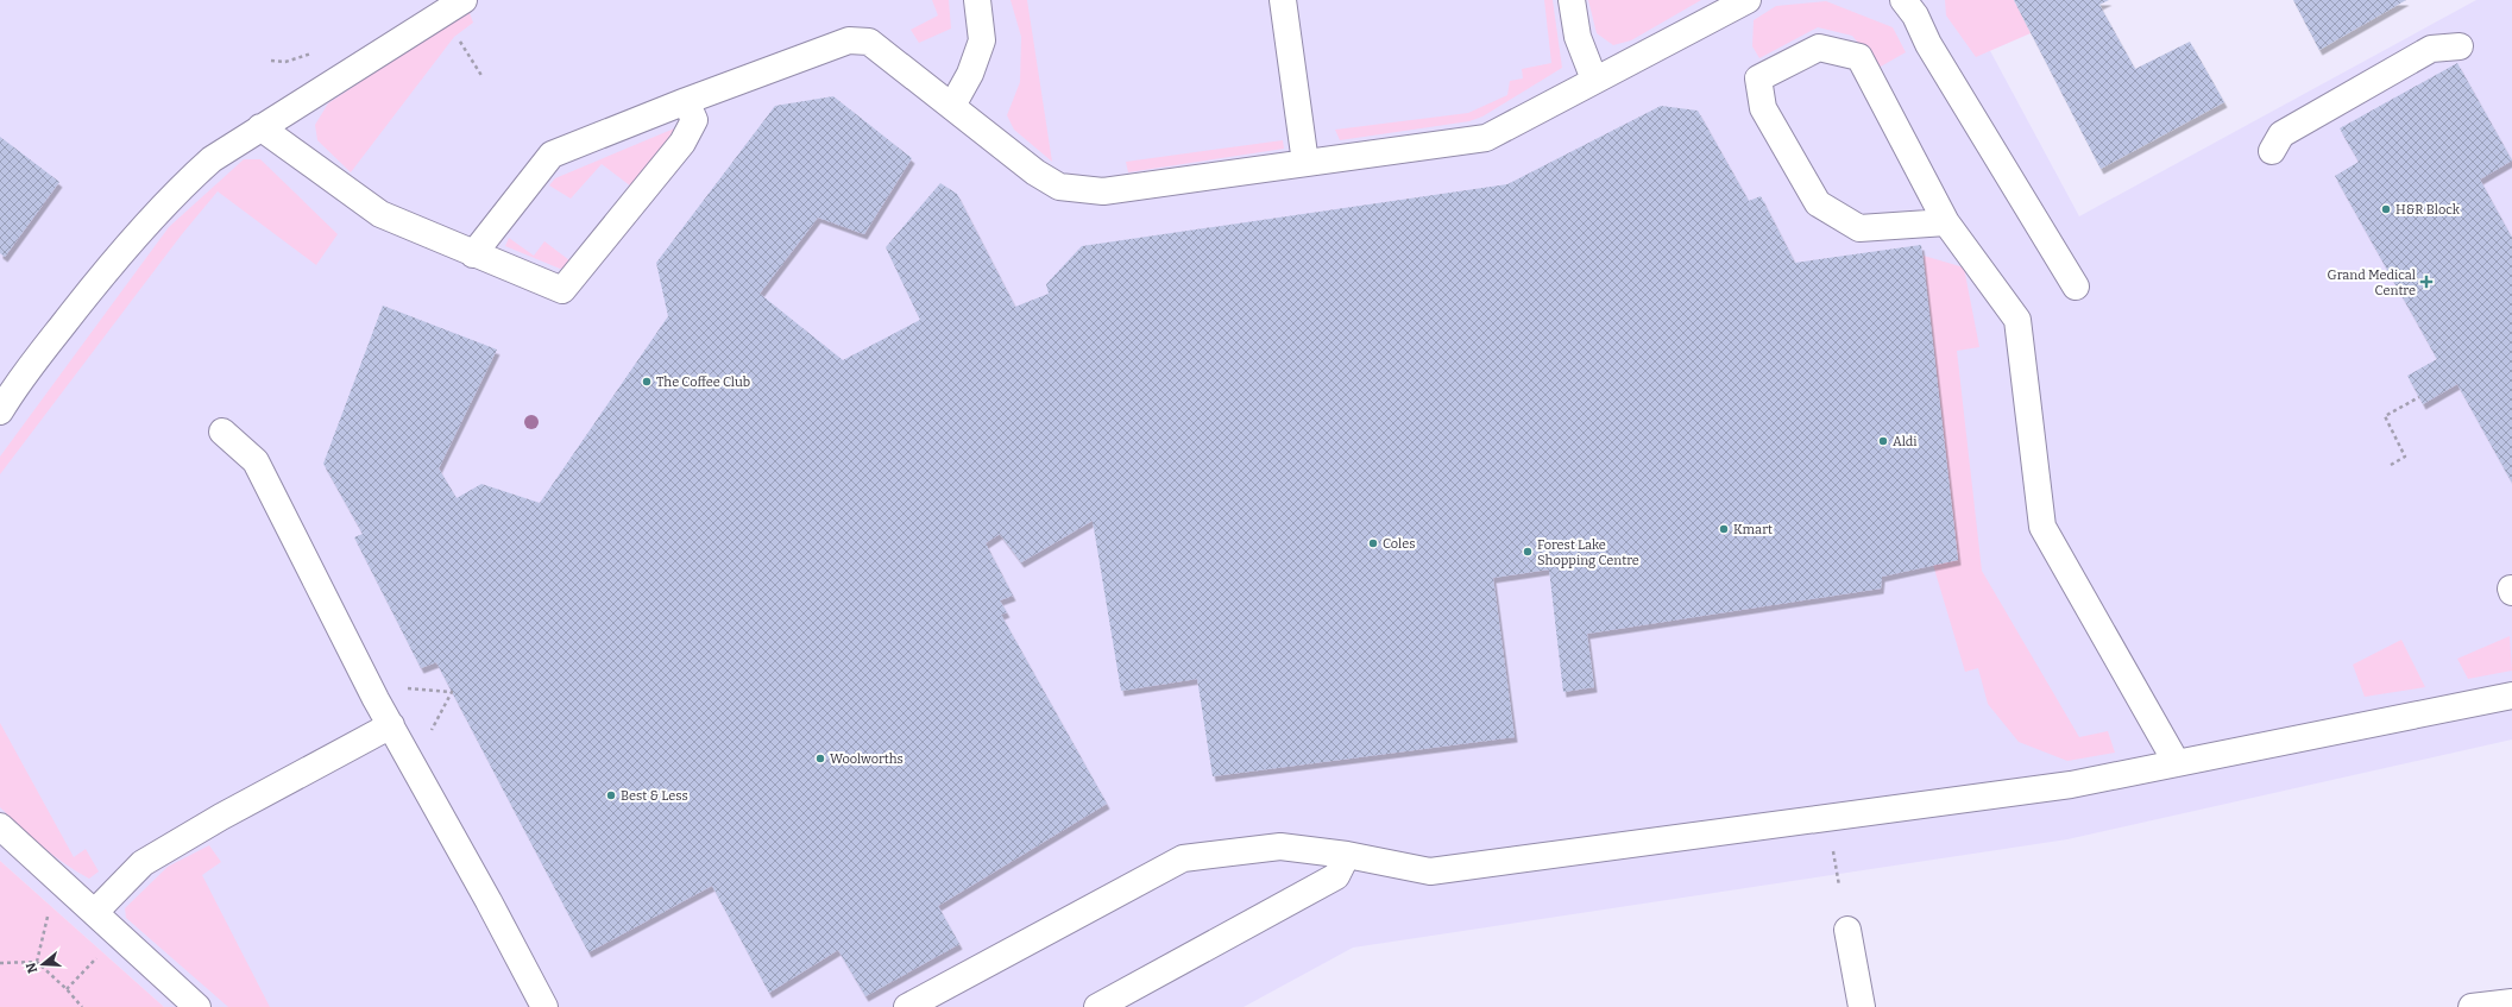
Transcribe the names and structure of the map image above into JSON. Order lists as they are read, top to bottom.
{
  "places": {
    "other": [
      "H&R Block",
      "The Coffee Club",
      "Aldi",
      "Kmart",
      "Coles",
      "Forest Lake Shopping Centre",
      "Woolworths",
      "Best & Less"
    ],
    "health": ["Grand Medical Centre"]
  },
  "north": "left"
}
